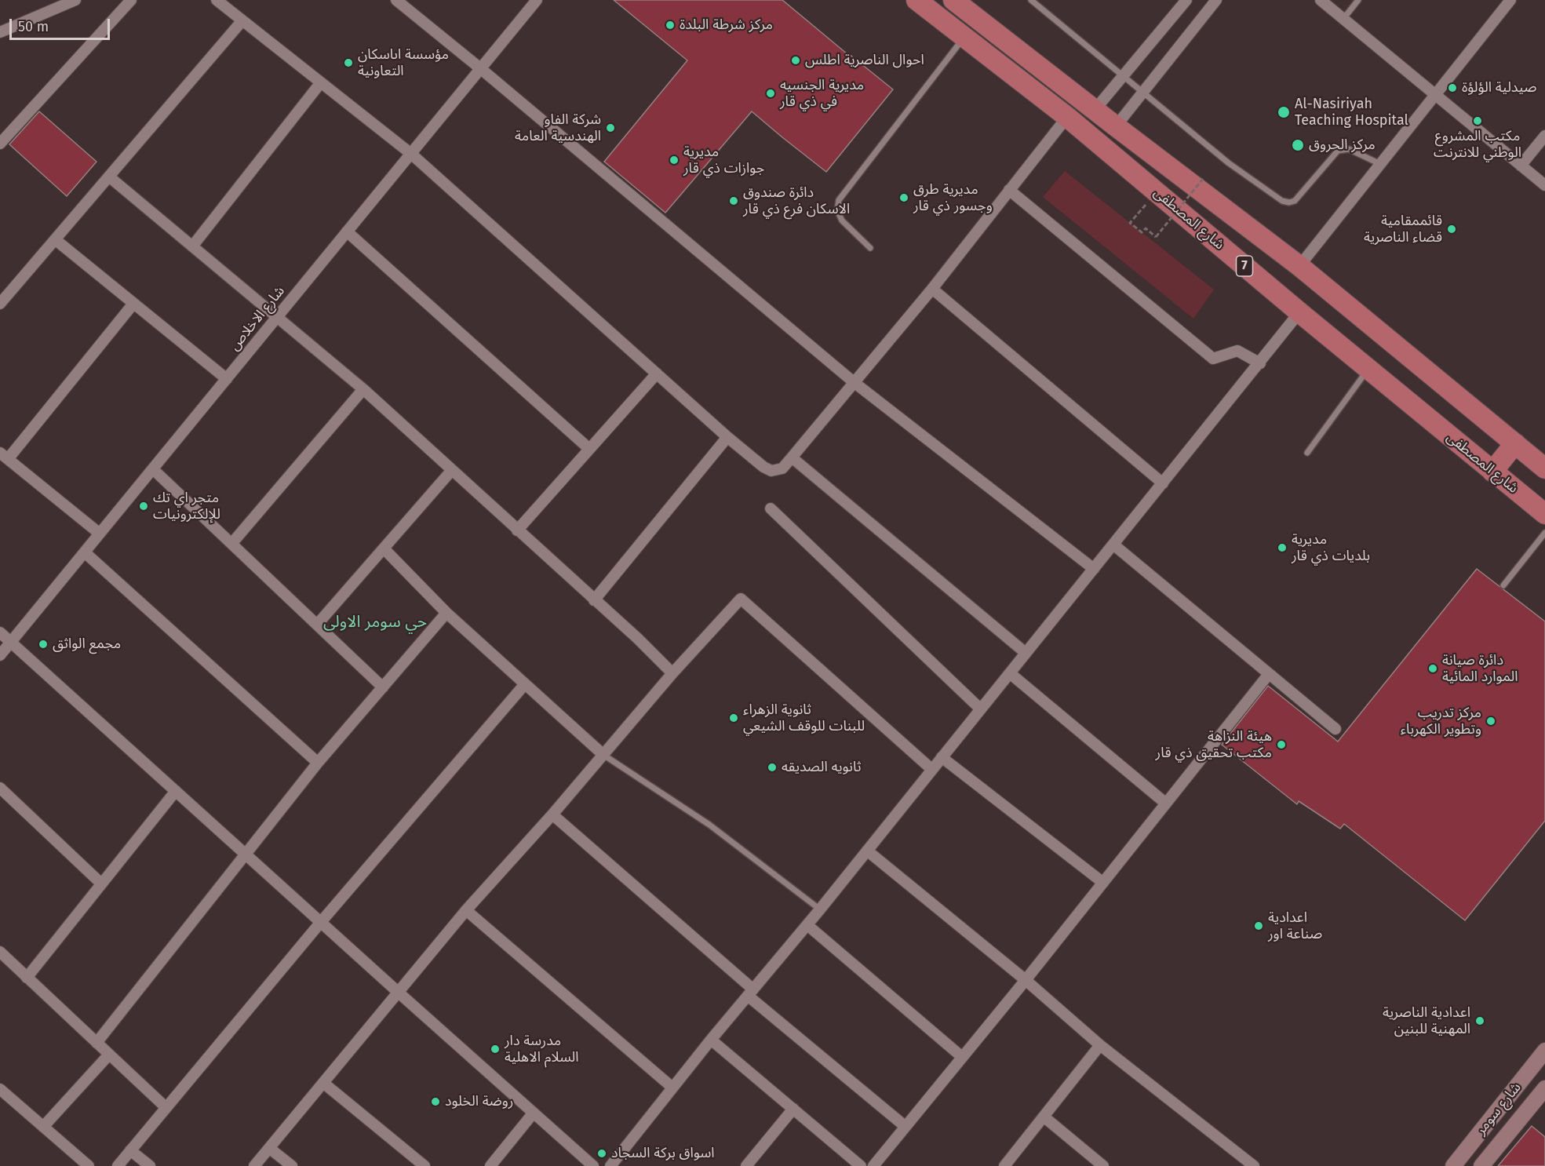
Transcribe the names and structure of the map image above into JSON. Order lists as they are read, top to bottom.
{
  "streets": {
    "highway": ["شارع المصطفى", "7"],
    "main road": ["شارع سومر"],
    "street": ["شارع الاخلاص"]
  },
  "districts": ["حي سومر الاولى"],
  "places": [
    "مركز شرطة البلدة",
    "احوال الناصرية اطلس",
    "مؤسسة اىاسكان التعاونية",
    "صيدلية الؤلؤة",
    "مديرية الجنسيه في ذي قار",
    "Al-Nasiriyah Teaching Hospital",
    "مكتب المشروع الوطني للانترنت",
    "شركة الفاو الهندسية العامة",
    "مركز الحروق",
    "مديرية جوازات ذي قار",
    "مديرية طرق وجسور ذي قار",
    "دائرة صندوق الاسكان فرع ذي قار",
    "قائممقامية قضاء الناصرية",
    "متجر اي تك للإلكترونيات",
    "مديرية بلديات ذي قار",
    "مجمع الواثق",
    "دائرة صيانة الموارد المائية",
    "ثانوية الزهراء للبنات للوقف الشيعي",
    "مركز تدريب وتطوير الكهرباء",
    "هيئة النزاهة مكتب تحقيق ذي قار",
    "ثانويه الصديقه",
    "اعدادية صناعة اور",
    "اعدادية الناصرية المهنية للبنين",
    "مدرسة دار السلام الاهلية",
    "روضة الخلود",
    "اسواق بركة السجاد"
  ],
  "scale_bar": "50 m"
}
